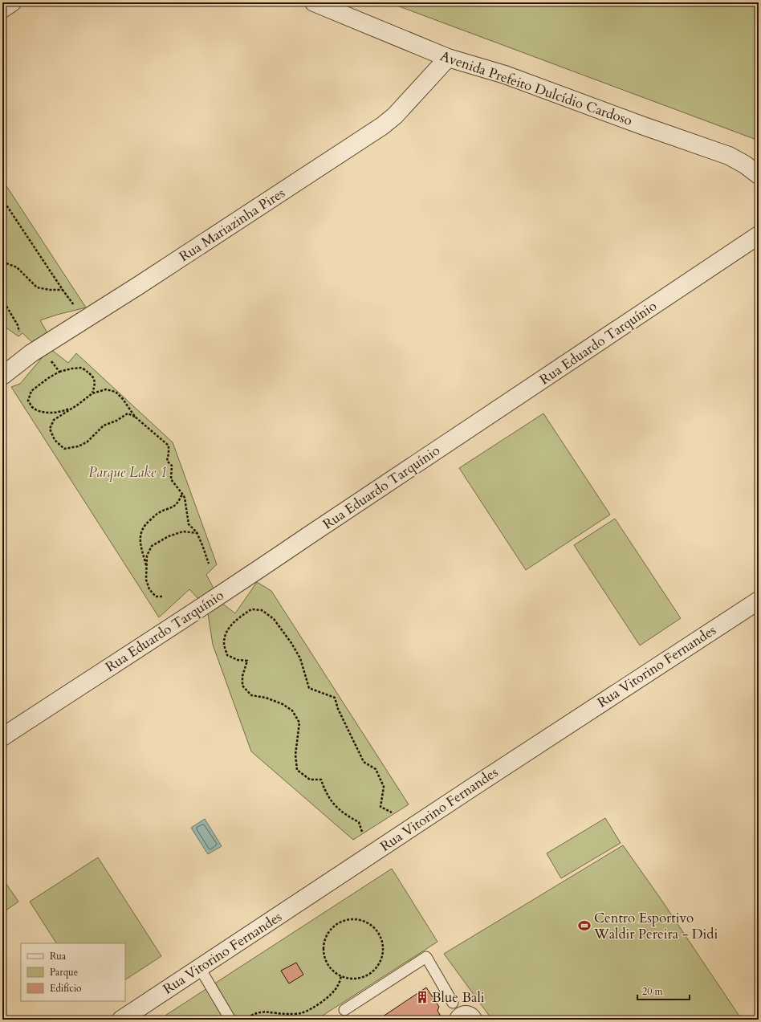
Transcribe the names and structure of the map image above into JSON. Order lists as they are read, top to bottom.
{
  "streets": {
    "street": [
      "Avenida Prefeito Dulcídio Cardoso",
      "Rua Mariazinha Pires",
      "Rua Eduardo Tarquínio",
      "Rua Vitorino Fernandes"
    ]
  },
  "crossings": [
    ["Avenida Prefeito Dulcídio Cardoso", "Rua Mariazinha Pires"]
  ],
  "parks": ["Parque Lake 1"],
  "places": {
    "sports": ["Centro Esportivo Waldir Pereira - Didi"],
    "building": ["Blue Bali"]
  },
  "legend": ["Rua", "Parque", "Edifício"],
  "scale_bar": "20 m"
}
